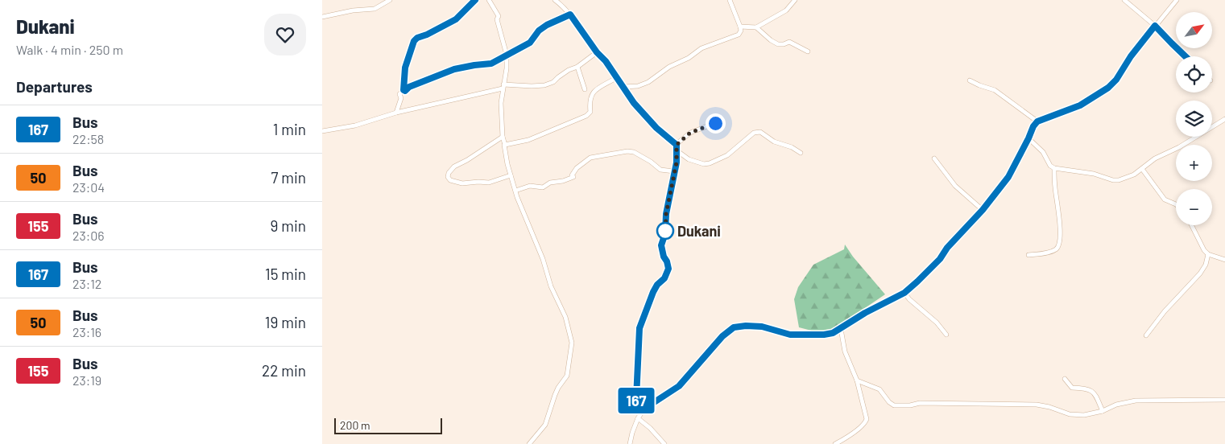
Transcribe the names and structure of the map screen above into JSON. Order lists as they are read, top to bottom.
{
  "places": ["Dukani"],
  "lines": ["bus line 167"],
  "scale_bar": "200 m",
  "north": "top right",
  "page": {
    "heading": [
      ["Dukani", "Walk · 4 min · 250 m"],
      "Departures"
    ],
    "on_map": "167",
    "map_buttons": ["+", "−"],
    "list": [
      {
        "mark": "167",
        "name": "Bus",
        "note": "22:58",
        "value": "1 min"
      },
      {
        "mark": "50",
        "name": "Bus",
        "note": "23:04",
        "value": "7 min"
      },
      {
        "mark": "155",
        "name": "Bus",
        "note": "23:06",
        "value": "9 min"
      },
      {
        "mark": "167",
        "name": "Bus",
        "note": "23:12",
        "value": "15 min"
      },
      {
        "mark": "50",
        "name": "Bus",
        "note": "23:16",
        "value": "19 min"
      },
      {
        "mark": "155",
        "name": "Bus",
        "note": "23:19",
        "value": "22 min"
      }
    ],
    "scale": "200 m"
  }
}
